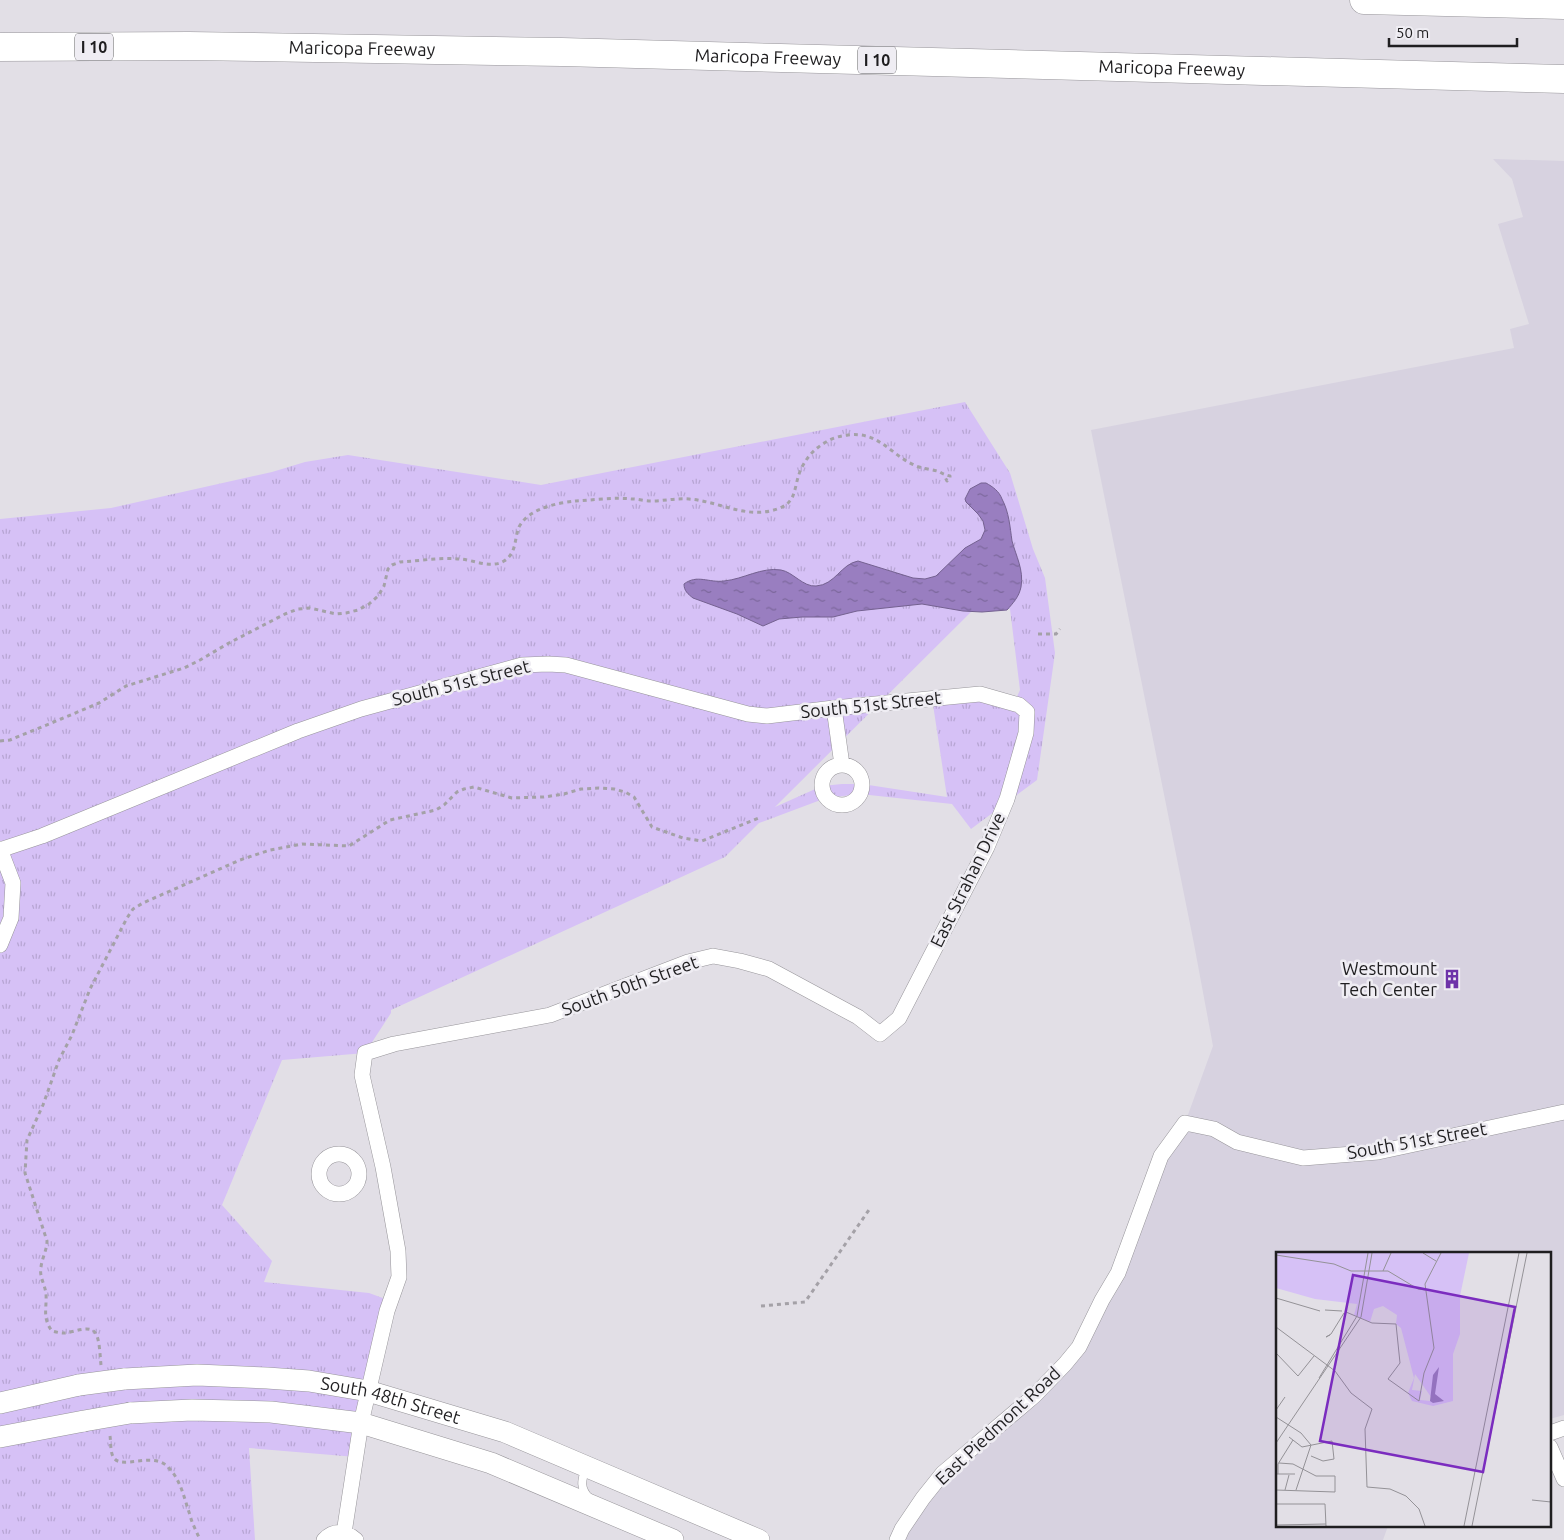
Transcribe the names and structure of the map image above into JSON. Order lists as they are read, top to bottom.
{
  "streets": {
    "highway": ["I 10", "Maricopa Freeway"],
    "main road": ["South 48th Street"],
    "street": [
      "South 51st Street",
      "East Strahan Drive",
      "South 50th Street",
      "East Piedmont Road"
    ]
  },
  "crossings": [
    ["South 51st Street", "East Strahan Drive"],
    ["South 51st Street", "East Piedmont Road"],
    ["East Strahan Drive", "South 50th Street"]
  ],
  "places": {
    "building": ["Westmount Tech Center"]
  },
  "scale_bar": "50 m"
}
